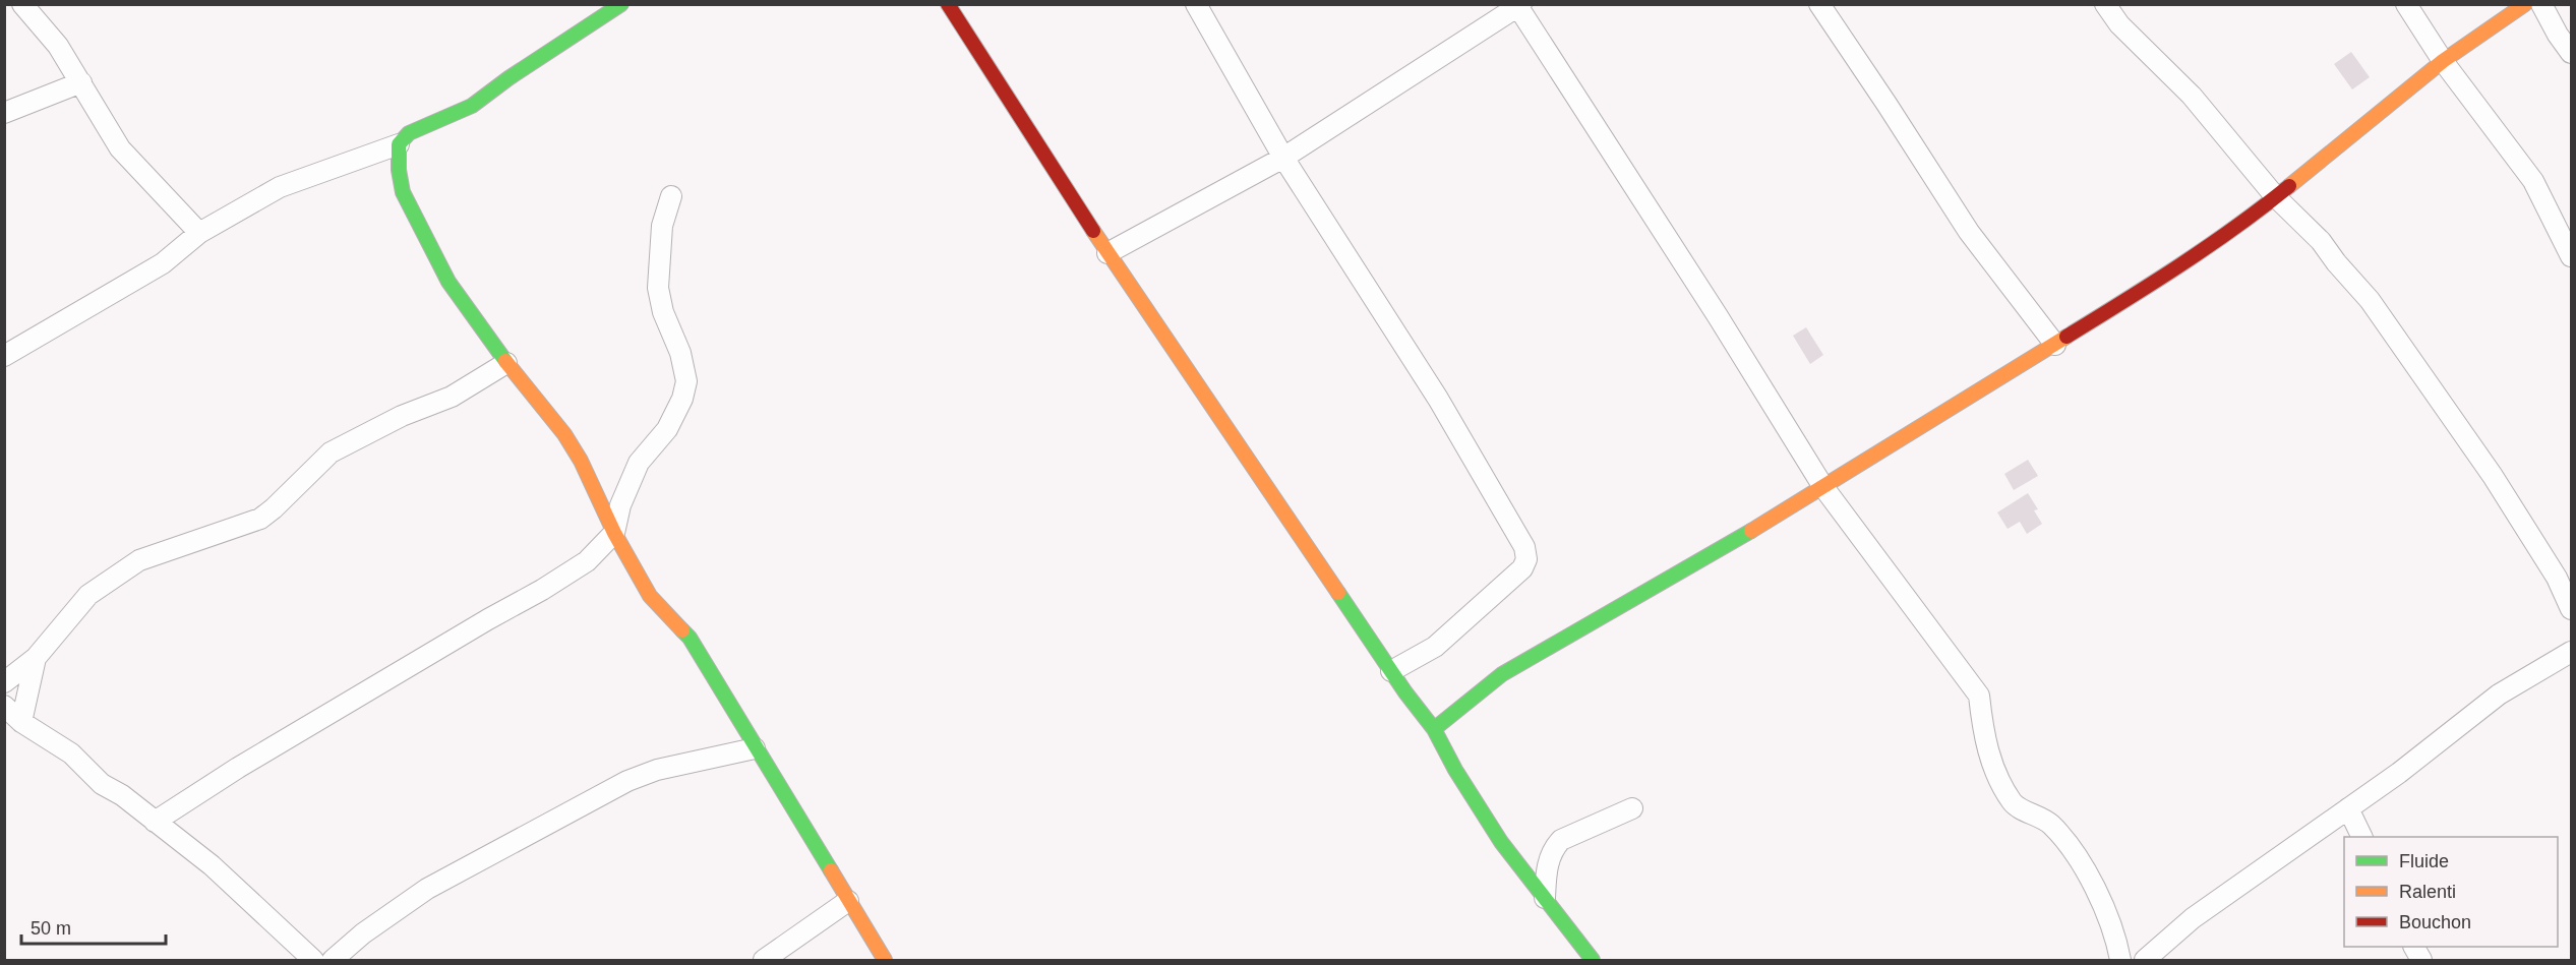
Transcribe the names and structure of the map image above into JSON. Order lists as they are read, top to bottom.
{
  "legend": ["Fluide", "Ralenti", "Bouchon"],
  "scale_bar": "50 m"
}
